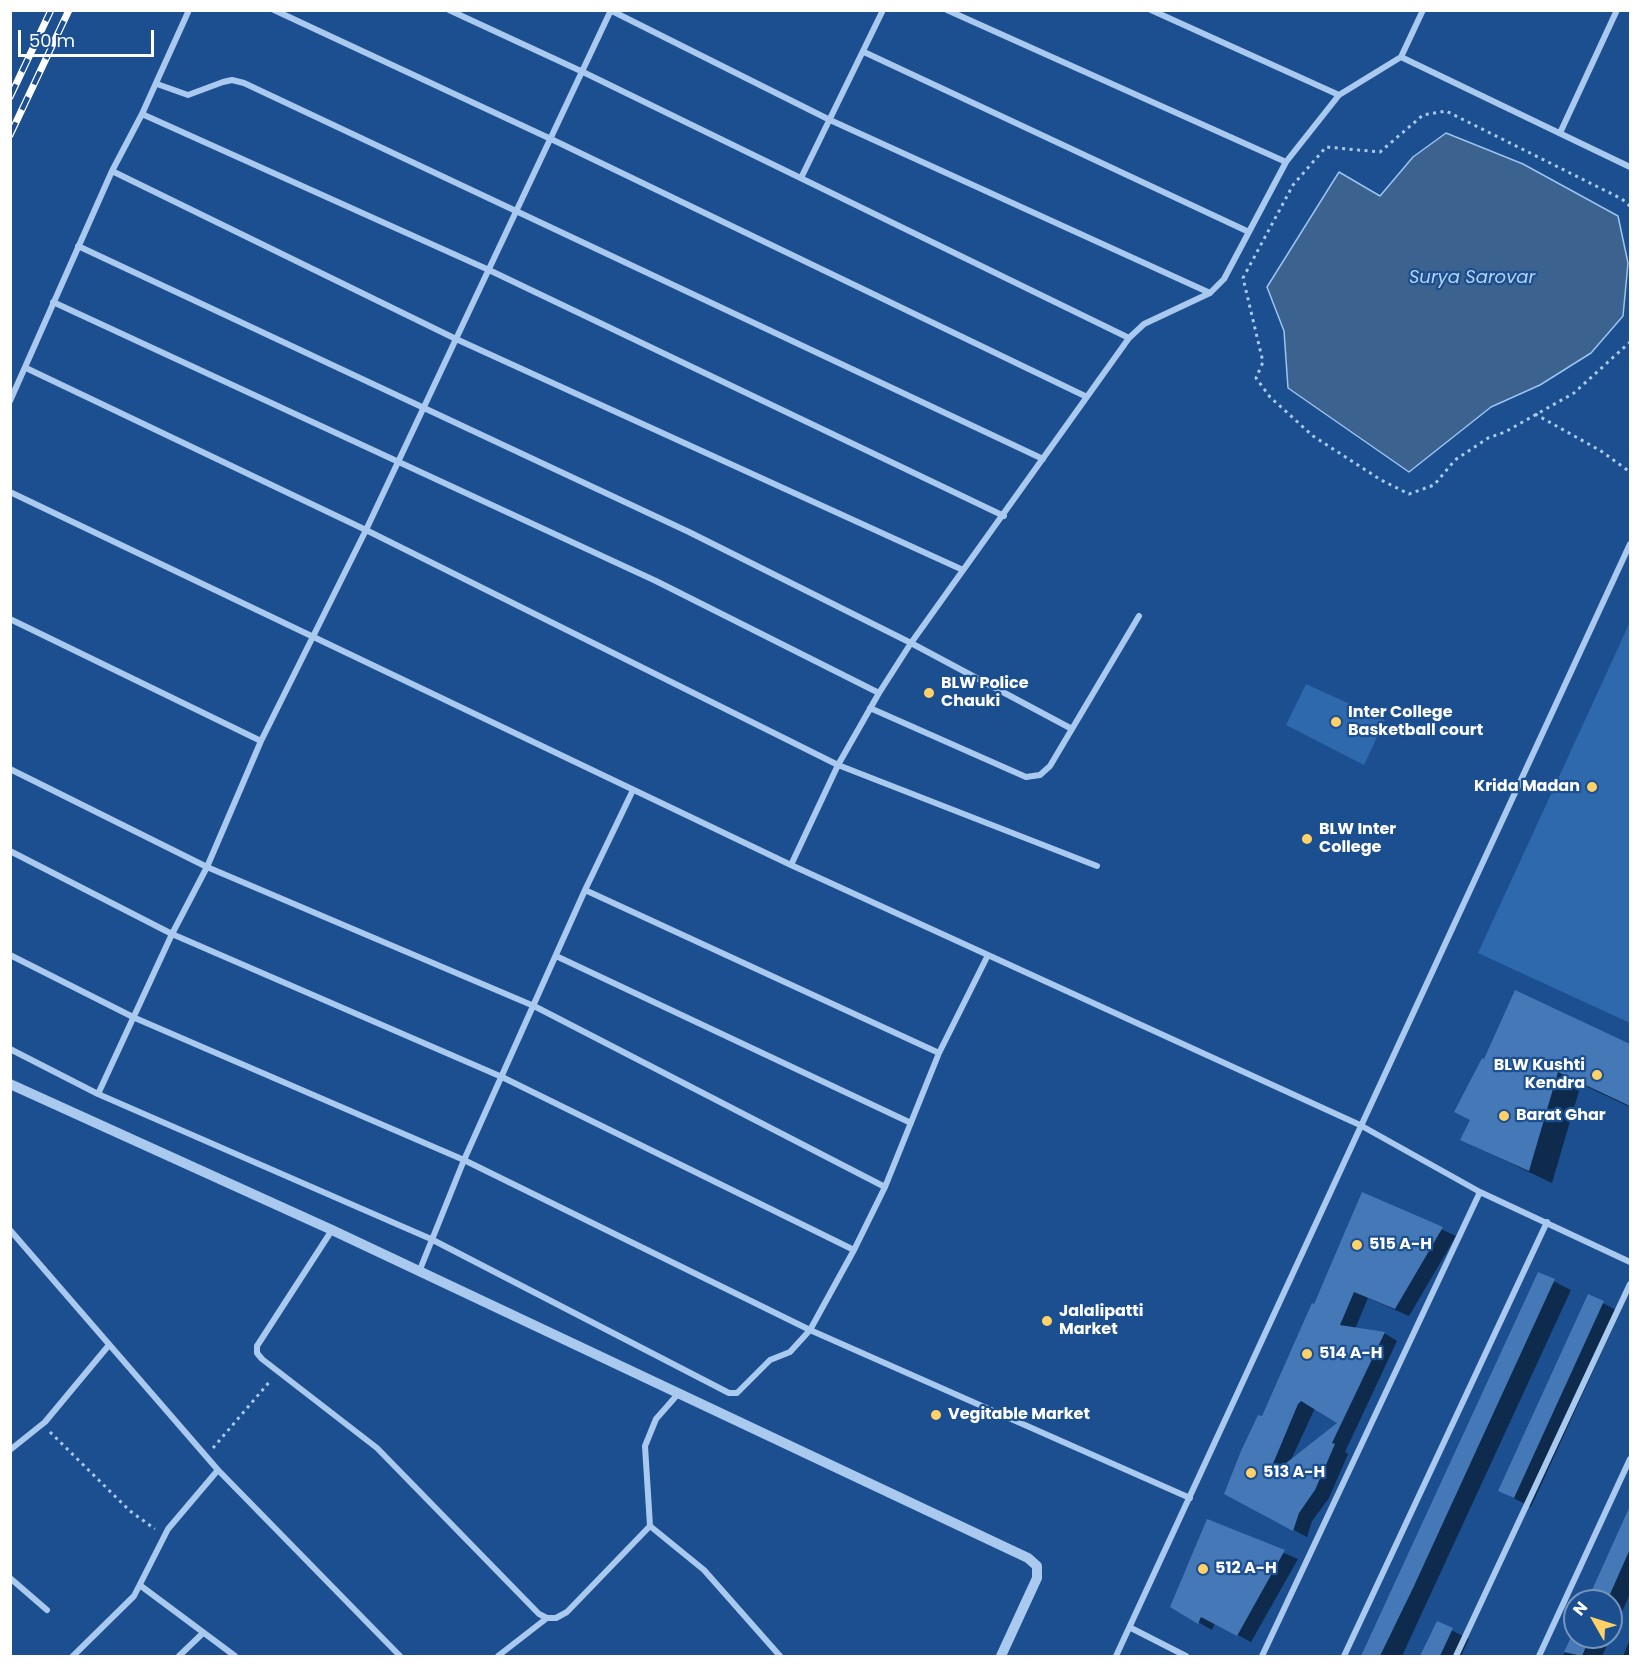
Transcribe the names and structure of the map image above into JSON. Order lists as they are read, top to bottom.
{
  "water": ["Surya Sarovar"],
  "places": [
    "BLW Police Chauki",
    "Inter College Basketball court",
    "Krida Madan",
    "BLW Inter College",
    "BLW Kushti Kendra",
    "Barat Ghar",
    "515 A-H",
    "Jalalipatti Market",
    "514 A-H",
    "Vegitable Market",
    "513 A-H",
    "512 A-H"
  ],
  "scale_bar": "50 m",
  "north": "top left"
}
